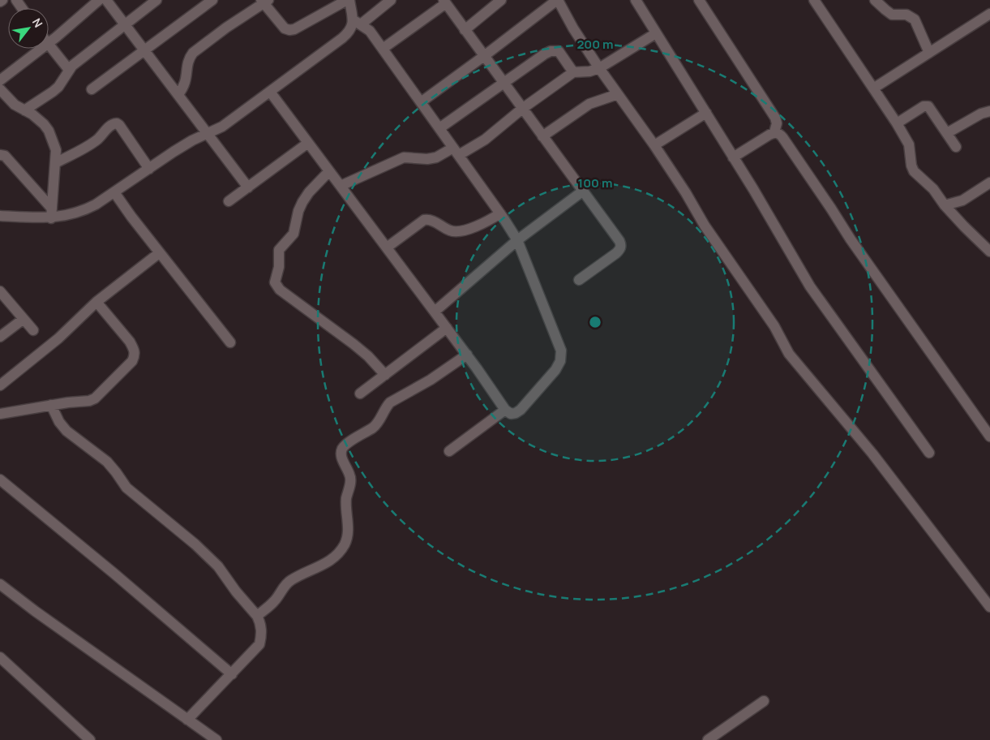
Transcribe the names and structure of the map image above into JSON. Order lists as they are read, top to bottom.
{
  "north": "top right",
  "rings": ["200 m", "100 m"]
}
